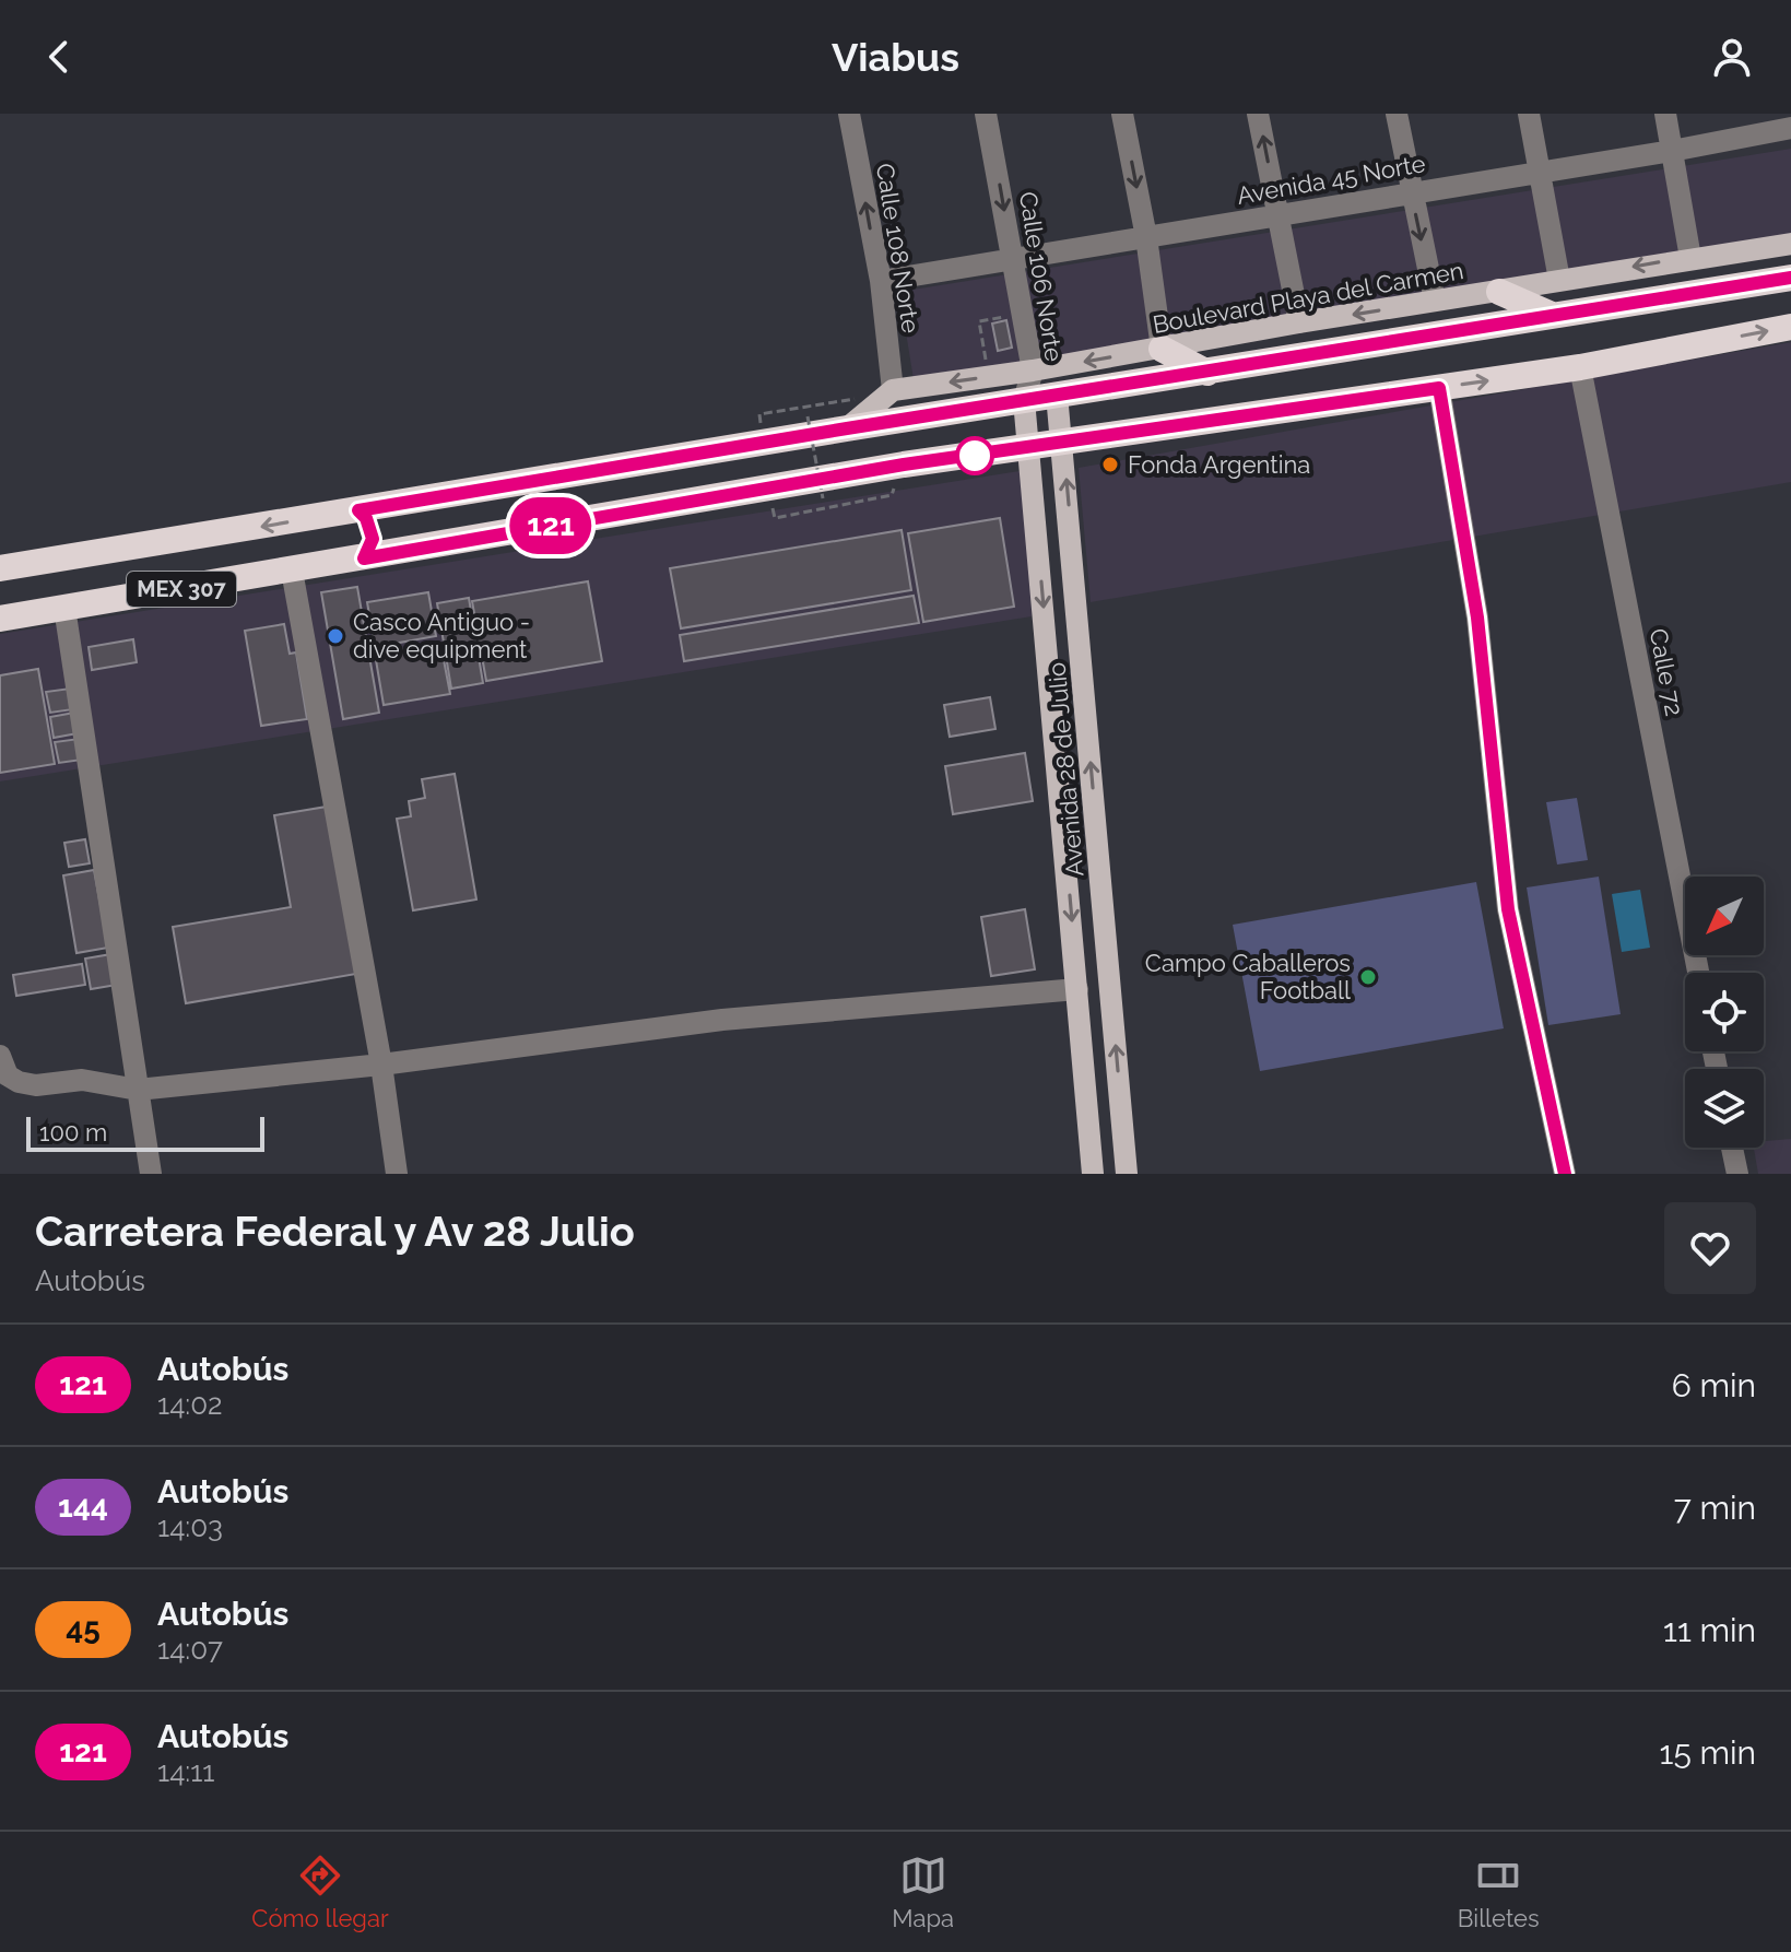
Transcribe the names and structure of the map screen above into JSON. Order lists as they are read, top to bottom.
{
  "streets": {
    "highway": ["MEX 307"],
    "main road": ["Calle 106 Norte", "Boulevard Playa del Carmen", "Avenida 28 de Julio"],
    "street": ["Avenida 45 Norte", "Calle 108 Norte", "Calle 72"]
  },
  "crossings": [
    ["Avenida 45 Norte", "Calle 108 Norte"],
    ["Avenida 45 Norte", "Calle 106 Norte"],
    ["Calle 108 Norte", "Boulevard Playa del Carmen"],
    ["Calle 106 Norte", "Boulevard Playa del Carmen"],
    ["Calle 106 Norte", "MEX 307"],
    ["Calle 106 Norte", "Avenida 28 de Julio"],
    ["MEX 307", "Calle 72"],
    ["MEX 307", "Avenida 28 de Julio"]
  ],
  "one_way": ["Calle 108 Norte", "Boulevard Playa del Carmen"],
  "places": ["Fonda Argentina", "Casco Antiguo - dive equipment", "Campo Caballeros Football"],
  "lines": ["bus line 121"],
  "scale_bar": "100 m",
  "north": "bottom left",
  "page": {
    "header": "Viabus",
    "on_map": "121",
    "scale": "100 m",
    "heading": ["Carretera Federal y Av 28 Julio", "Autobús"],
    "list": [
      {
        "mark": "121",
        "name": "Autobús",
        "note": "14:02",
        "value": "6 min"
      },
      {
        "mark": "144",
        "name": "Autobús",
        "note": "14:03",
        "value": "7 min"
      },
      {
        "mark": "45",
        "name": "Autobús",
        "note": "14:07",
        "value": "11 min"
      },
      {
        "mark": "121",
        "name": "Autobús",
        "note": "14:11",
        "value": "15 min"
      }
    ],
    "tabs": ["Cómo llegar", "Mapa", "Billetes"]
  }
}
